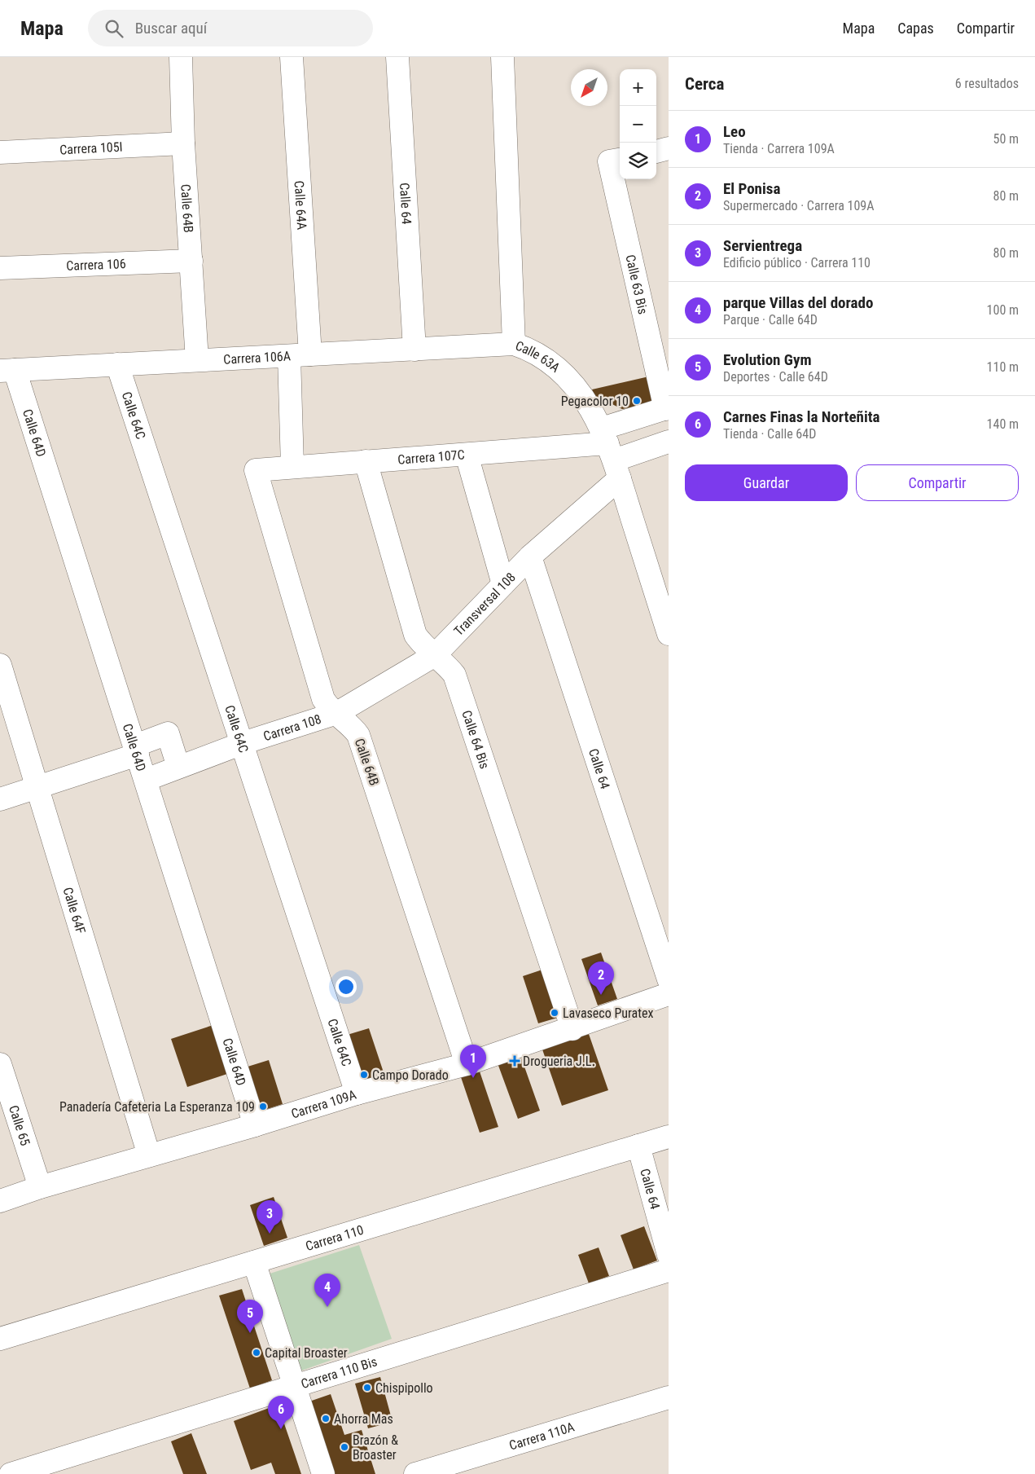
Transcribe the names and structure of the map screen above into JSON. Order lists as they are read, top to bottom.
{
  "streets": {
    "street": [
      "Carrera 105I",
      "Calle 64",
      "Calle 64A",
      "Calle 64B",
      "Carrera 106",
      "Calle 63 Bis",
      "Calle 63A",
      "Carrera 106A",
      "Calle 64C",
      "Calle 64D",
      "Carrera 107C",
      "Transversal 108",
      "Carrera 108",
      "Calle 64 Bis",
      "Calle 64F",
      "Carrera 109A",
      "Calle 65",
      "Carrera 110",
      "Carrera 110 Bis",
      "Carrera 110A"
    ]
  },
  "crossings": [
    ["Carrera 105I", "Calle 64B"],
    ["Calle 64", "Carrera 106A"],
    ["Calle 64", "Transversal 108"],
    ["Calle 64", "Carrera 110"],
    ["Calle 64A", "Carrera 106A"],
    ["Calle 64A", "Carrera 107C"],
    ["Calle 64B", "Carrera 106"],
    ["Calle 64B", "Carrera 106A"],
    ["Calle 64B", "Carrera 107C"],
    ["Calle 64B", "Transversal 108"],
    ["Calle 64B", "Carrera 108"],
    ["Calle 64B", "Carrera 109A"],
    ["Calle 63 Bis", "Carrera 107C"],
    ["Calle 63A", "Carrera 106A"],
    ["Calle 63A", "Carrera 107C"],
    ["Calle 63A", "Transversal 108"],
    ["Carrera 106A", "Calle 64C"],
    ["Carrera 106A", "Calle 64D"],
    ["Calle 64C", "Carrera 108"],
    ["Calle 64C", "Carrera 109A"],
    ["Calle 64D", "Carrera 108"],
    ["Calle 64D", "Carrera 109A"],
    ["Carrera 107C", "Transversal 108"],
    ["Carrera 107C", "Calle 64 Bis"],
    ["Transversal 108", "Carrera 108"],
    ["Transversal 108", "Calle 64 Bis"],
    ["Calle 64 Bis", "Carrera 109A"],
    ["Calle 64F", "Carrera 109A"],
    ["Carrera 109A", "Calle 65"]
  ],
  "places": {
    "other": [
      "Pegacolor 10",
      "Lavaseco Puratex",
      "Campo Dorado",
      "Panadería Cafeteria La Esperanza 109",
      "Capital Broaster",
      "Chispipollo",
      "Ahorra Mas",
      "Brazón & Broaster"
    ],
    "health": ["Drogueria J.L."]
  },
  "north": "bottom left",
  "page": {
    "header": "Mapa",
    "search": "Buscar aquí",
    "nav": ["Mapa", "Capas", "Compartir"],
    "heading": ["Cerca", "6 resultados"],
    "map_buttons": ["+", "−"],
    "list": [
      {
        "mark": "1",
        "name": "Leo",
        "note": "Tienda · Carrera 109A",
        "value": "50 m"
      },
      {
        "mark": "2",
        "name": "El Ponisa",
        "note": "Supermercado · Carrera 109A",
        "value": "80 m"
      },
      {
        "mark": "3",
        "name": "Servientrega",
        "note": "Edificio público · Carrera 110",
        "value": "80 m"
      },
      {
        "mark": "4",
        "name": "parque Villas del dorado",
        "note": "Parque · Calle 64D",
        "value": "100 m"
      },
      {
        "mark": "5",
        "name": "Evolution Gym",
        "note": "Deportes · Calle 64D",
        "value": "110 m"
      },
      {
        "mark": "6",
        "name": "Carnes Finas la Norteñita",
        "note": "Tienda · Calle 64D",
        "value": "140 m"
      }
    ],
    "buttons": ["Guardar", "Compartir"],
    "pins": [
      "2",
      "1",
      "3",
      "4",
      "5",
      "6"
    ]
  }
}
